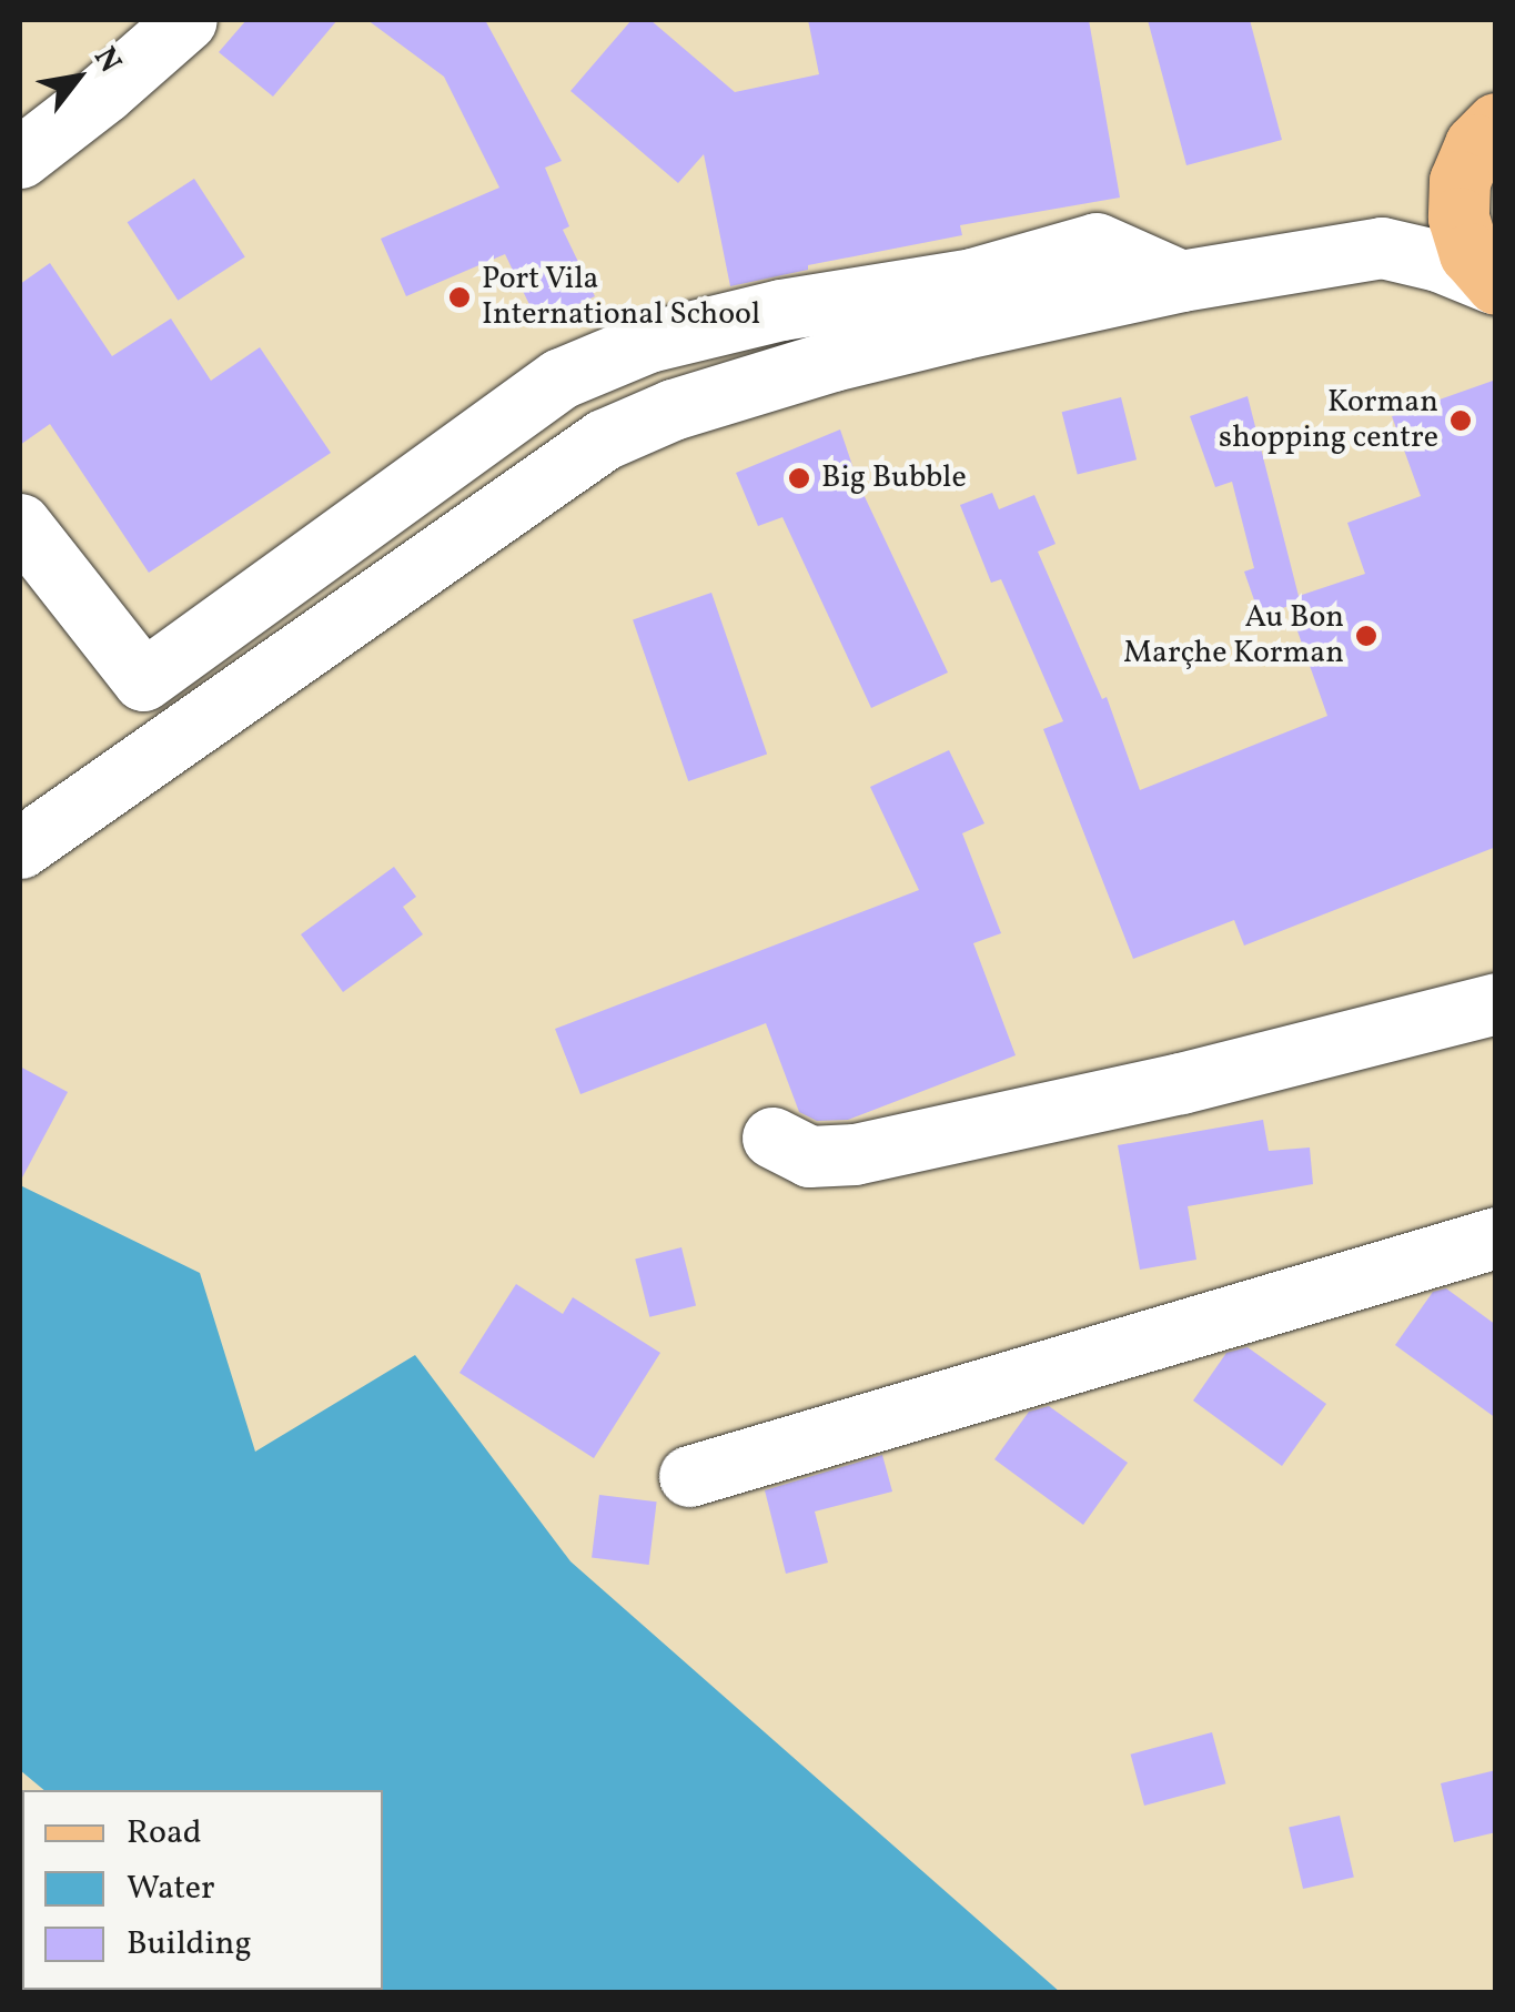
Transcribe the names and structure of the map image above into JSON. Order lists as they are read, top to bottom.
{
  "places": [
    "Port Vila International School",
    "Korman shopping centre",
    "Big Bubble",
    "Au Bon Marçhe Korman"
  ],
  "legend": ["Road", "Water", "Building"],
  "north": "top right"
}
